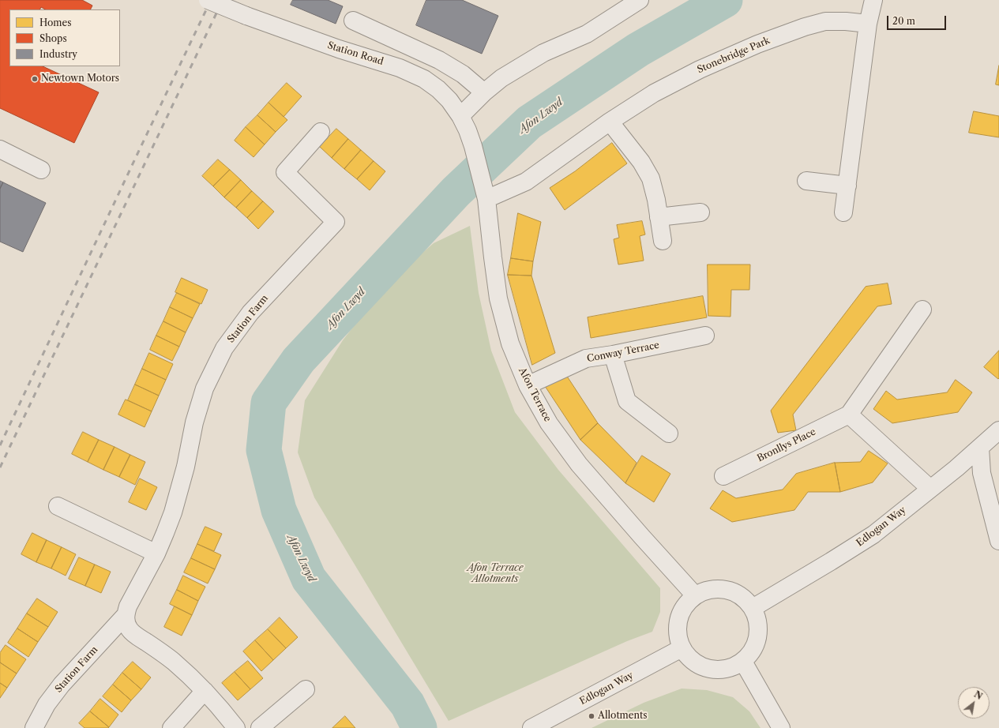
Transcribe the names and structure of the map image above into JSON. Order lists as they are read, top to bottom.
{
  "streets": {
    "street": [
      "Station Road",
      "Stonebridge Park",
      "Station Farm",
      "Conway Terrace",
      "Afon Terrace",
      "Bronllys Place",
      "Edlogan Way"
    ]
  },
  "crossings": [
    ["Station Road", "Afon Terrace"],
    ["Stonebridge Park", "Afon Terrace"],
    ["Conway Terrace", "Afon Terrace"],
    ["Afon Terrace", "Edlogan Way"]
  ],
  "water": ["Afon Lwyd"],
  "parks": ["Afon Terrace Allotments"],
  "places": ["Newtown Motors", "Allotments"],
  "legend": ["Homes", "Shops", "Industry"],
  "scale_bar": "20 m",
  "north": "top right"
}
